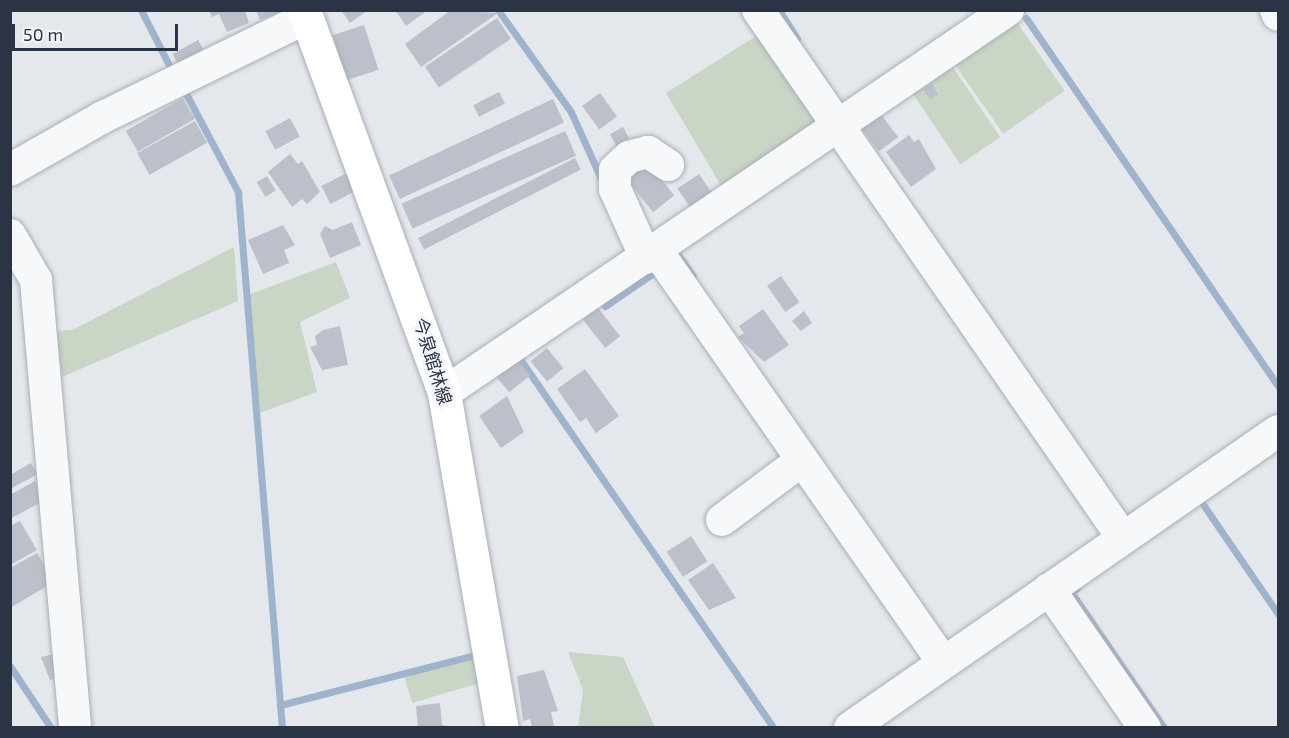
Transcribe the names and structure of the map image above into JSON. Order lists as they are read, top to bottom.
{
  "streets": {
    "main road": ["今泉館林線"]
  },
  "scale_bar": "50 m"
}
